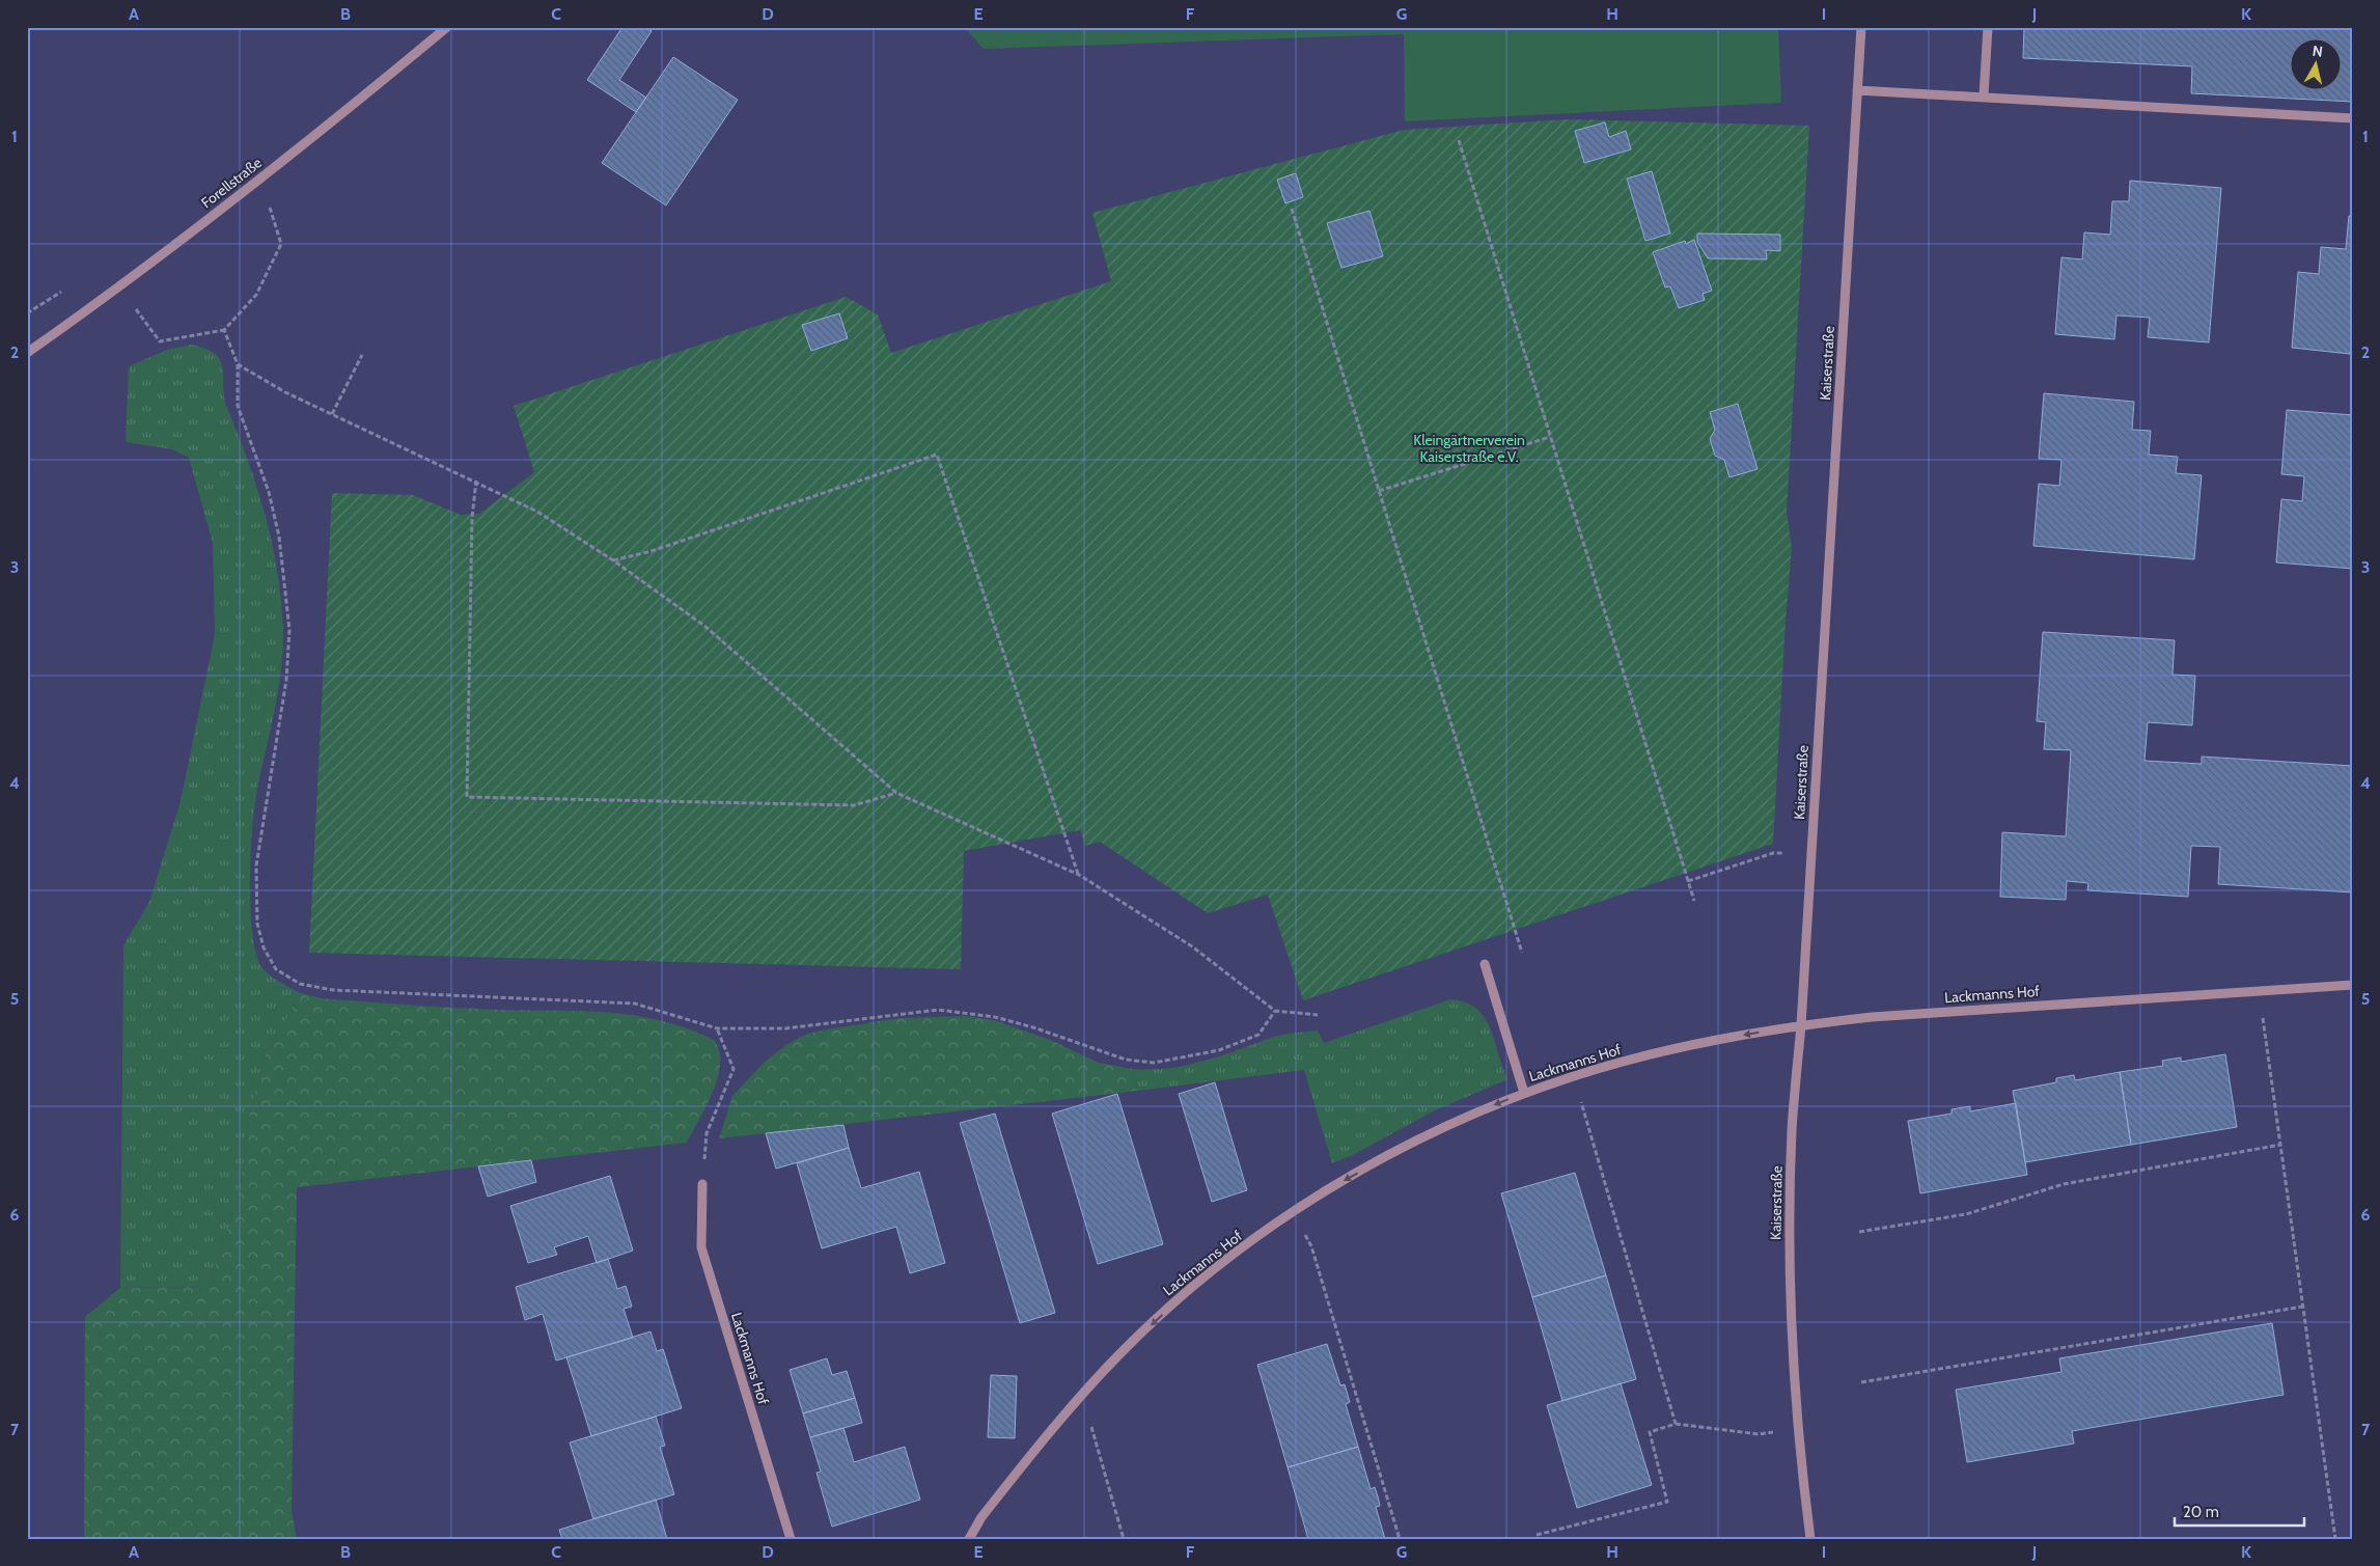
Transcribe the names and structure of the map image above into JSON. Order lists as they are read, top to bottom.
{
  "streets": {
    "street": ["Forellstraße", "Kaiserstraße", "Lackmanns Hof"]
  },
  "crossings": [
    ["Kaiserstraße", "Lackmanns Hof"]
  ],
  "one_way": ["Lackmanns Hof"],
  "parks": ["Kleingärtnerverein Kaiserstraße e.V."],
  "scale_bar": "20 m",
  "north": "top",
  "grid": {
    "columns": [
      "A",
      "B",
      "C",
      "D",
      "E",
      "F",
      "G",
      "H",
      "I",
      "J",
      "K"
    ],
    "rows": [
      "1",
      "2",
      "3",
      "4",
      "5",
      "6",
      "7"
    ]
  }
}
